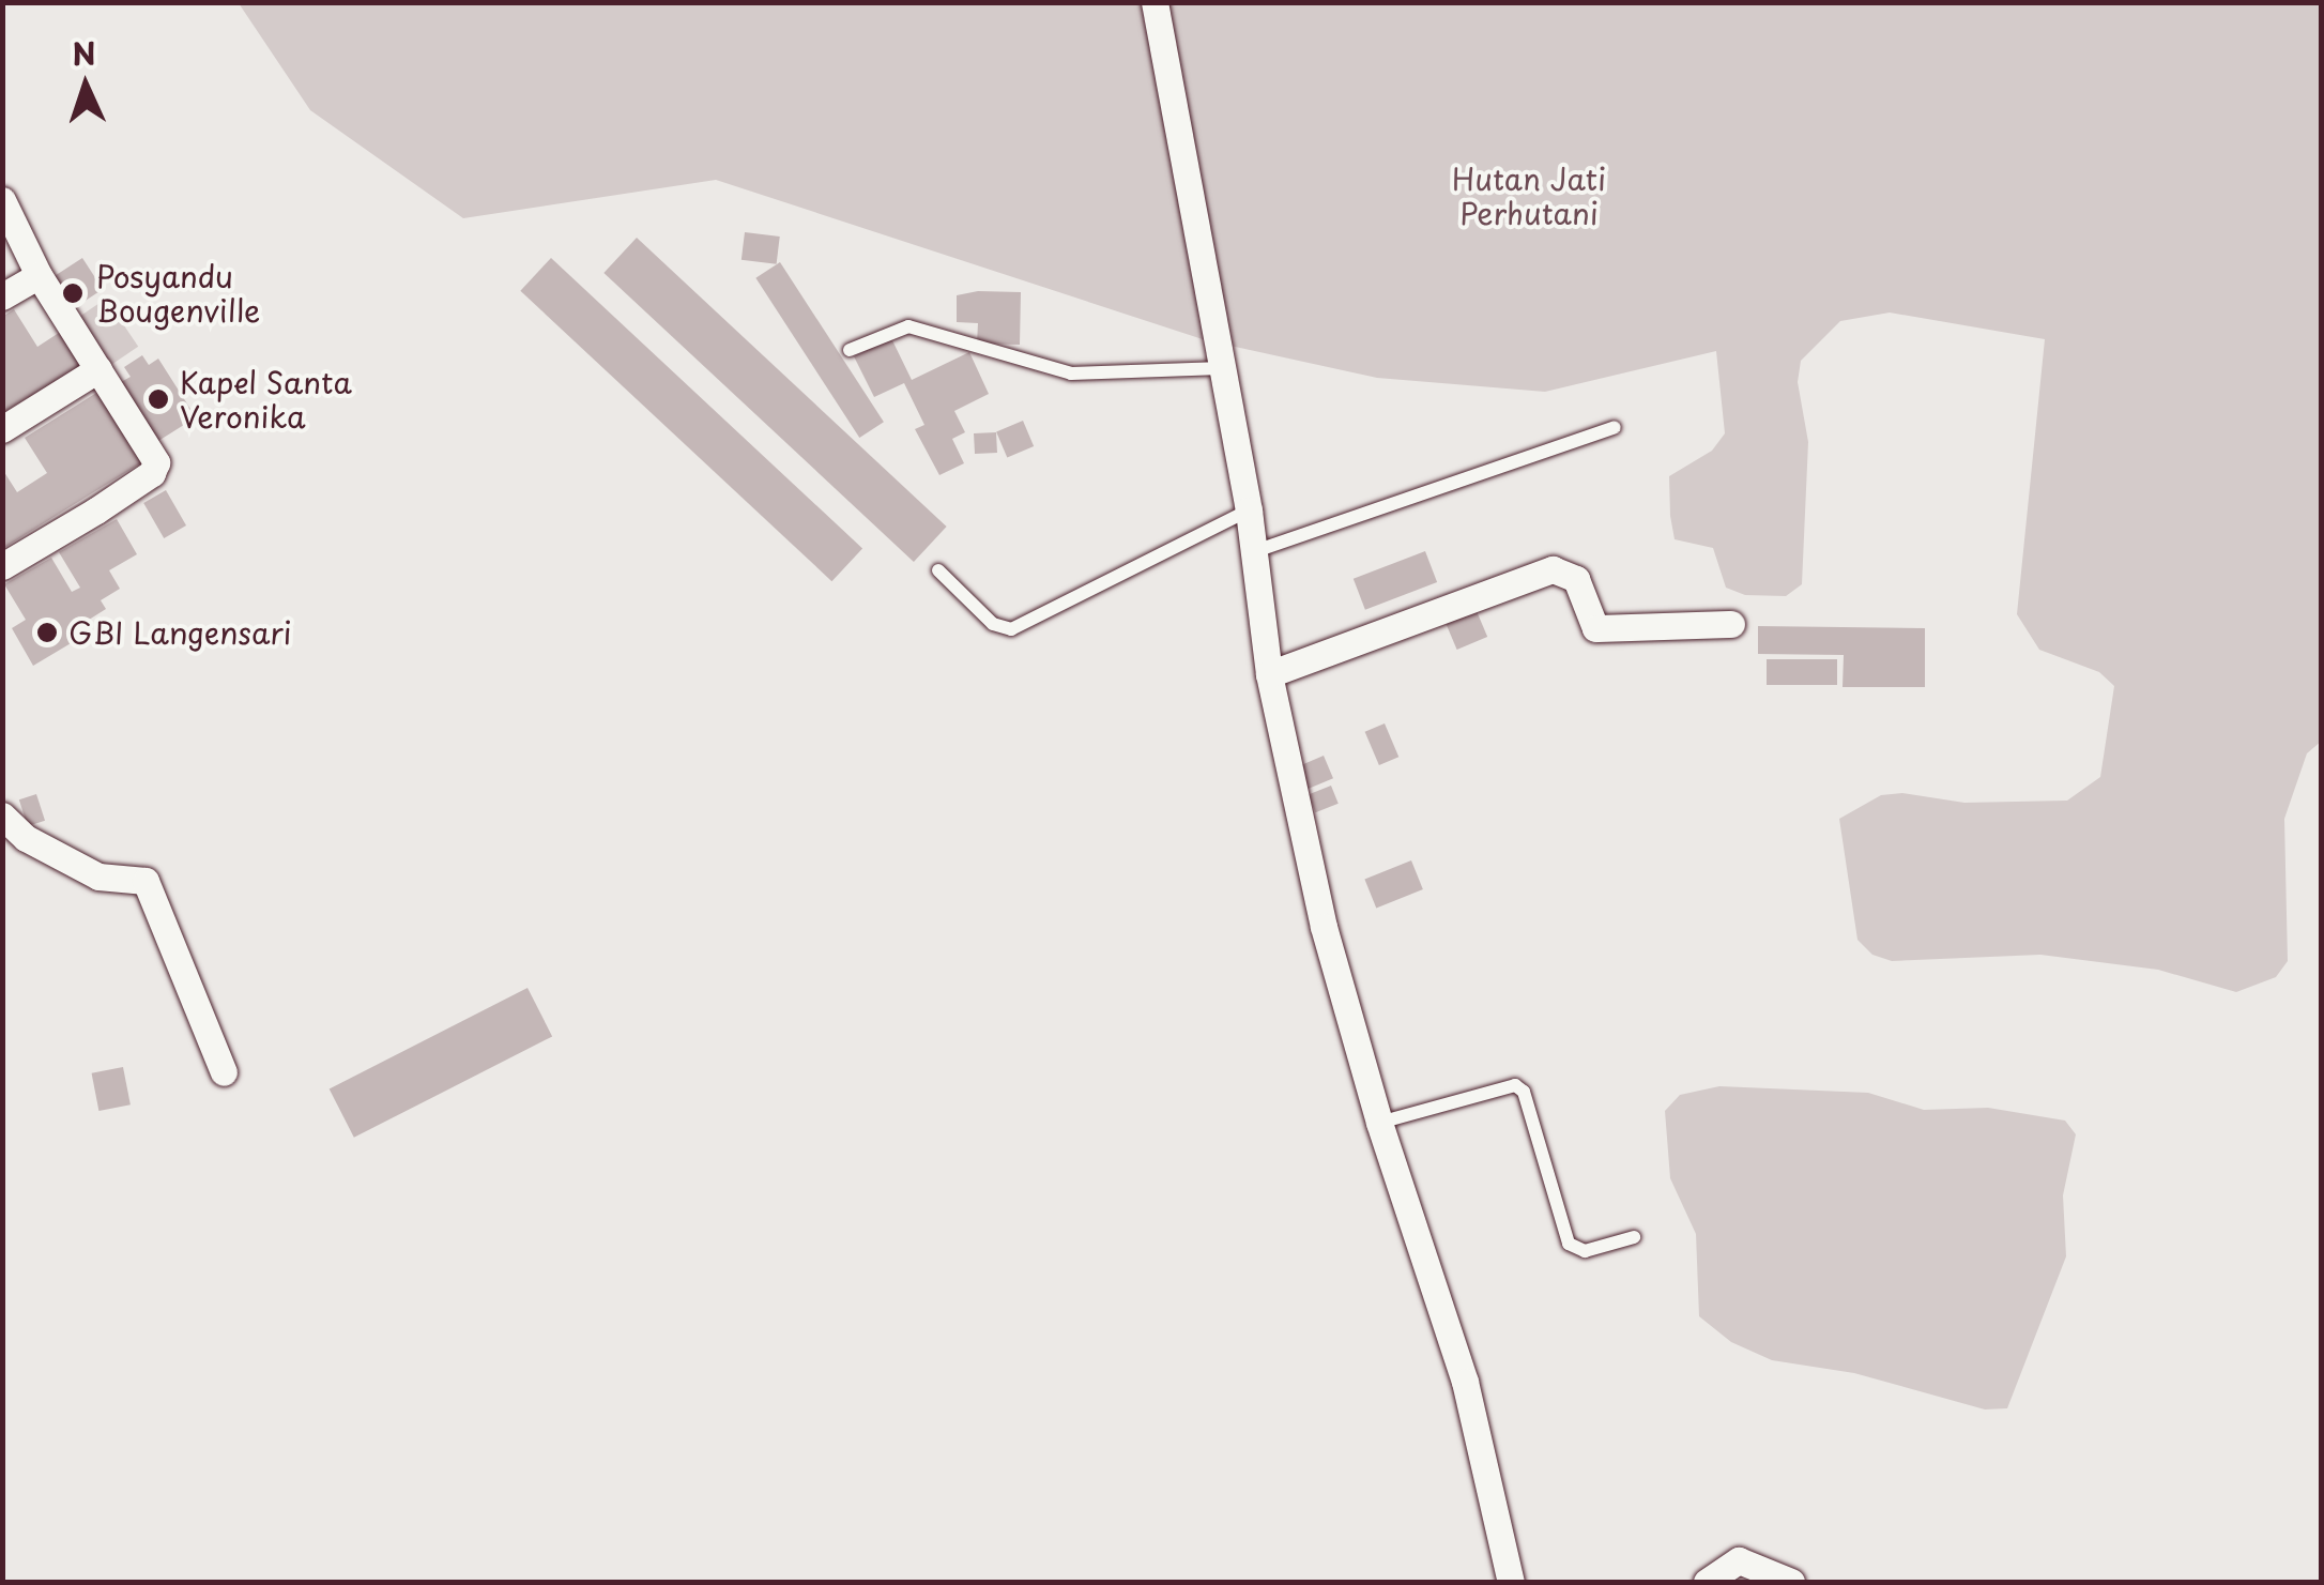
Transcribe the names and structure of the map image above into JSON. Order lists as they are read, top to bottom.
{
  "parks": ["Hutan Jati Perhutani"],
  "places": ["Posyandu Bougenville", "Kapel Santa Veronika", "GBI Langensari"],
  "north": "top"
}
